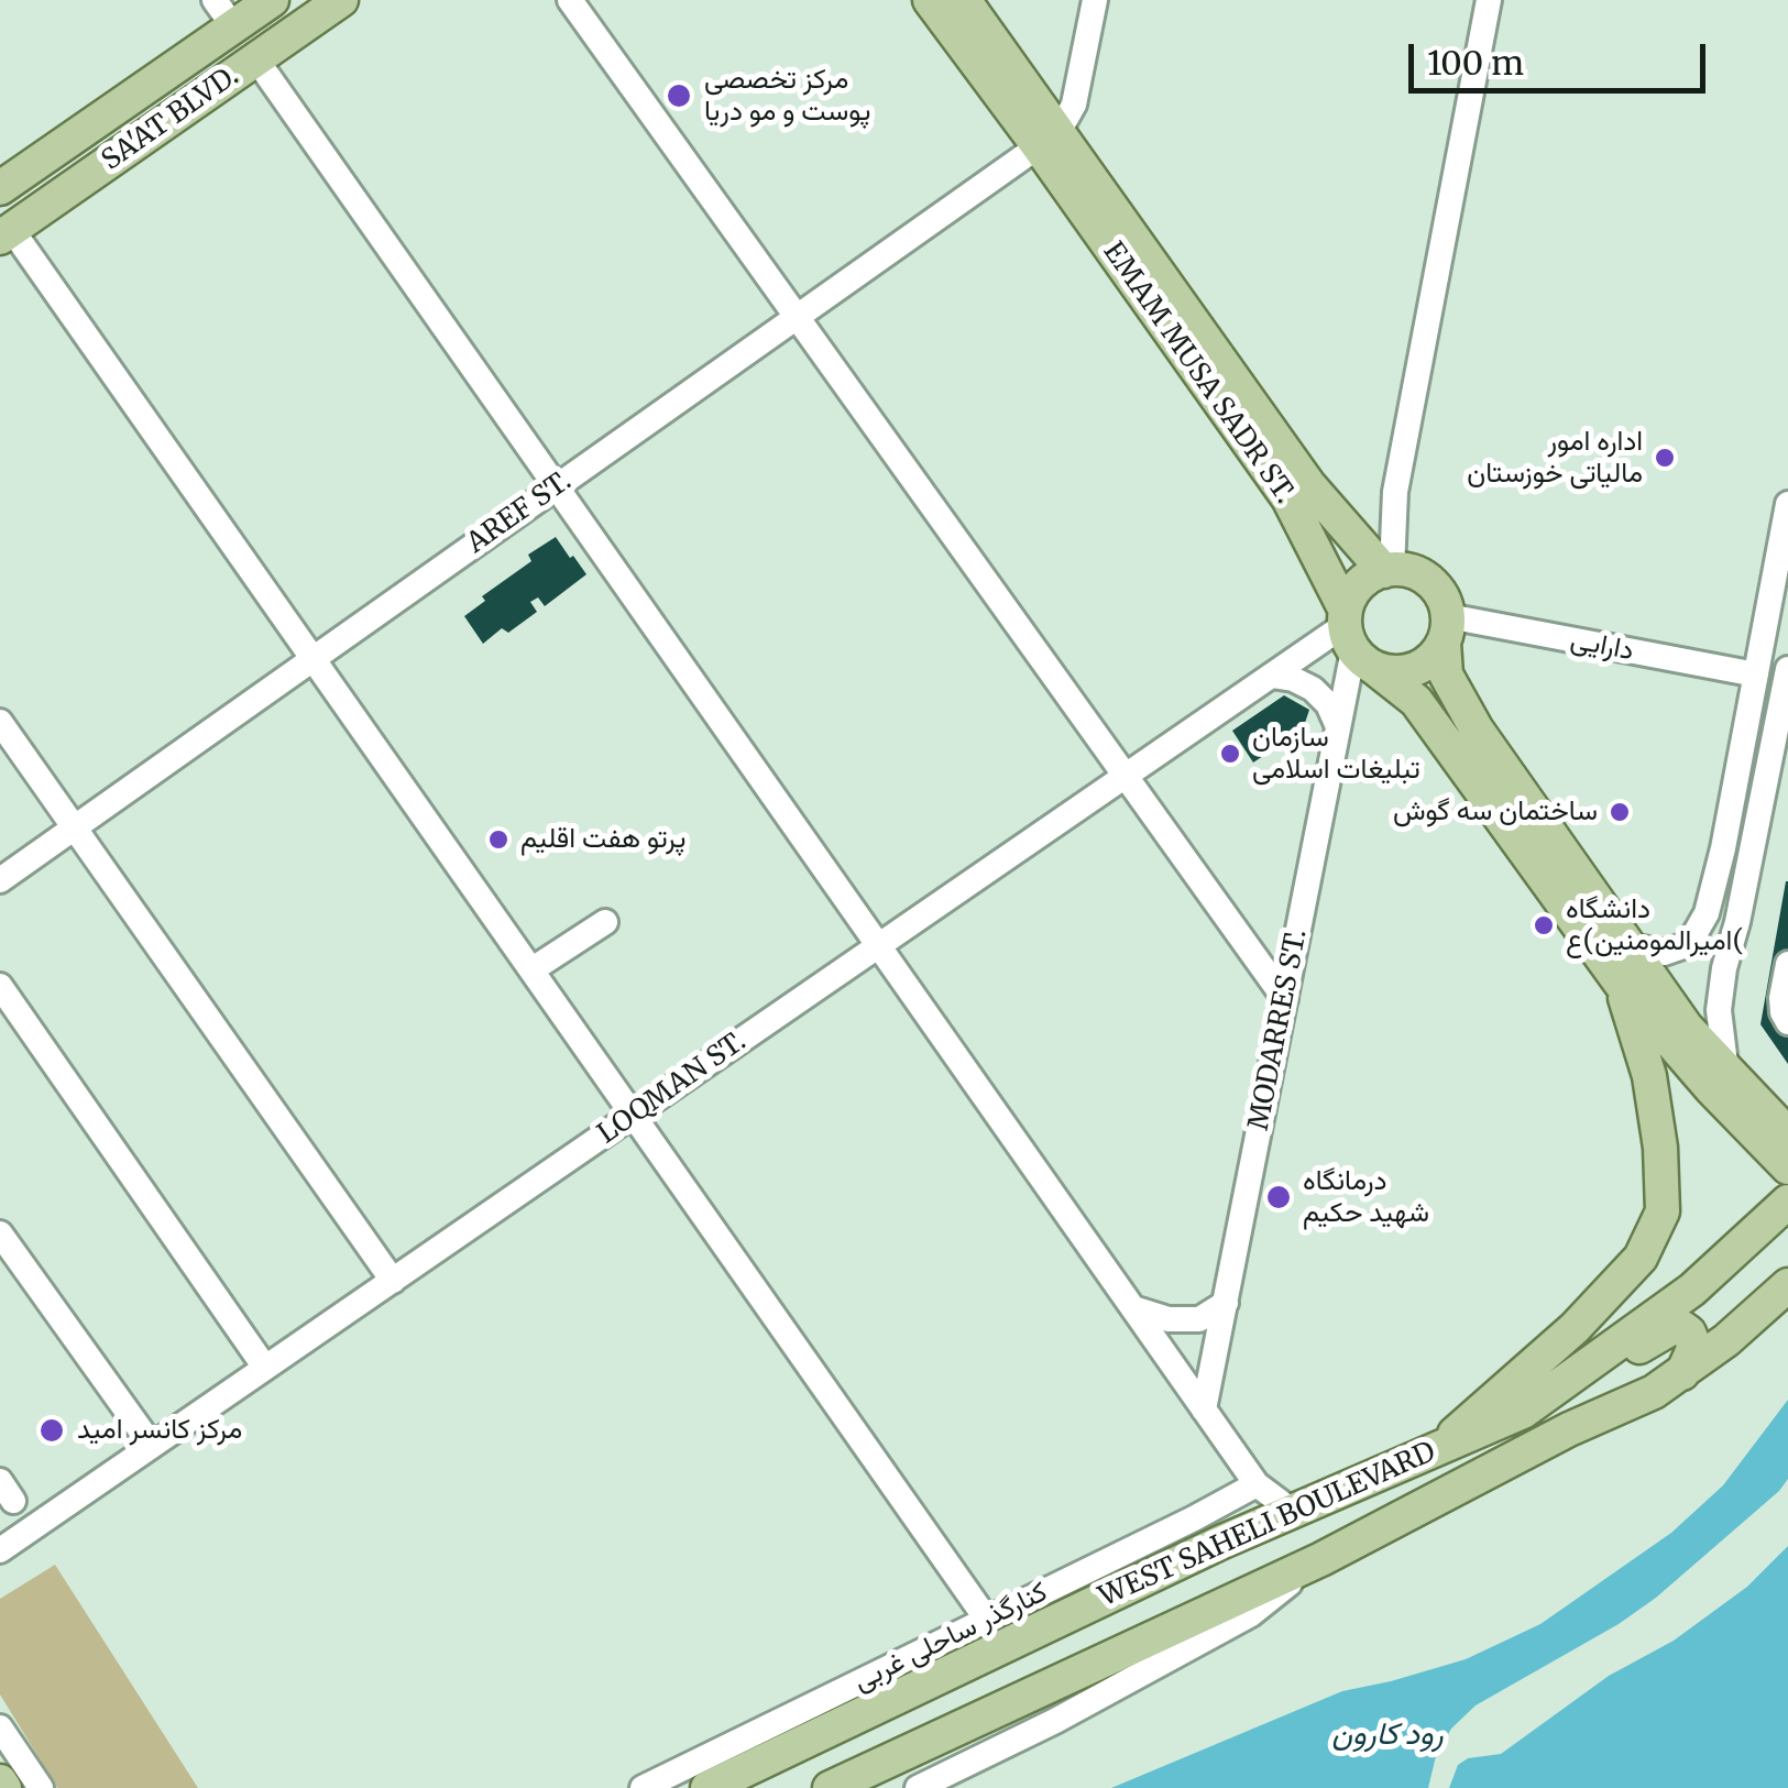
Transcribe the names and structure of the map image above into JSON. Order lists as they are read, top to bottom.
{
  "streets": {
    "main road": ["SA'AT BLVD.", "EMAM MUSA SADR ST.", "WEST SAHELI BOULEVARD"],
    "street": [
      "AREF ST.",
      "دارایی",
      "MODARRES ST.",
      "LOQMAN ST.",
      "کنارگذر ساحلی غربی"
    ]
  },
  "crossings": [
    ["EMAM MUSA SADR ST.", "AREF ST."],
    ["EMAM MUSA SADR ST.", "دارایی"],
    ["EMAM MUSA SADR ST.", "MODARRES ST."],
    ["EMAM MUSA SADR ST.", "LOQMAN ST."],
    ["دارایی", "MODARRES ST."],
    ["دارایی", "LOQMAN ST."],
    ["MODARRES ST.", "LOQMAN ST."]
  ],
  "water": ["رود کارون"],
  "places": [
    "مرکز تخصصی پوست و مو دریا",
    "اداره امور مالیاتی خوزستان",
    "سازمان تبلیغات اسلامی",
    "ساختمان سه گوش",
    "پرتو هفت اقلیم",
    "دانشگاه امیرالمومنین)ع(",
    "درمانگاه شهید حکیم",
    "مرکز کانسر امید"
  ],
  "scale_bar": "100 m"
}
